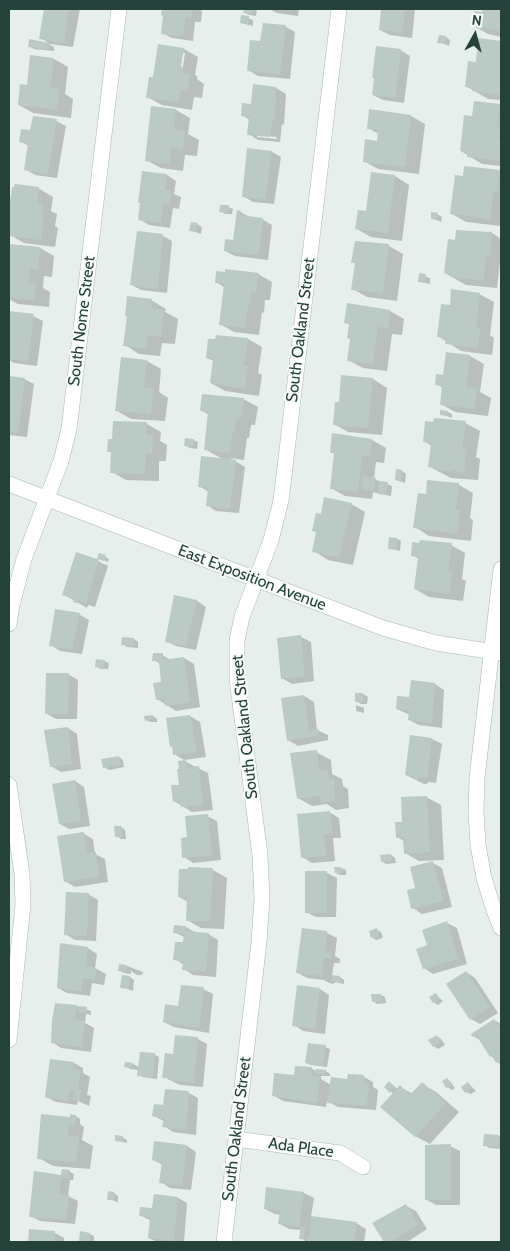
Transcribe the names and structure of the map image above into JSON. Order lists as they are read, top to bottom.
{
  "streets": {
    "street": [
      "South Nome Street",
      "South Oakland Street",
      "East Exposition Avenue",
      "Ada Place"
    ]
  },
  "crossings": [
    ["South Nome Street", "East Exposition Avenue"],
    ["South Oakland Street", "East Exposition Avenue"],
    ["South Oakland Street", "Ada Place"]
  ],
  "north": "top"
}
